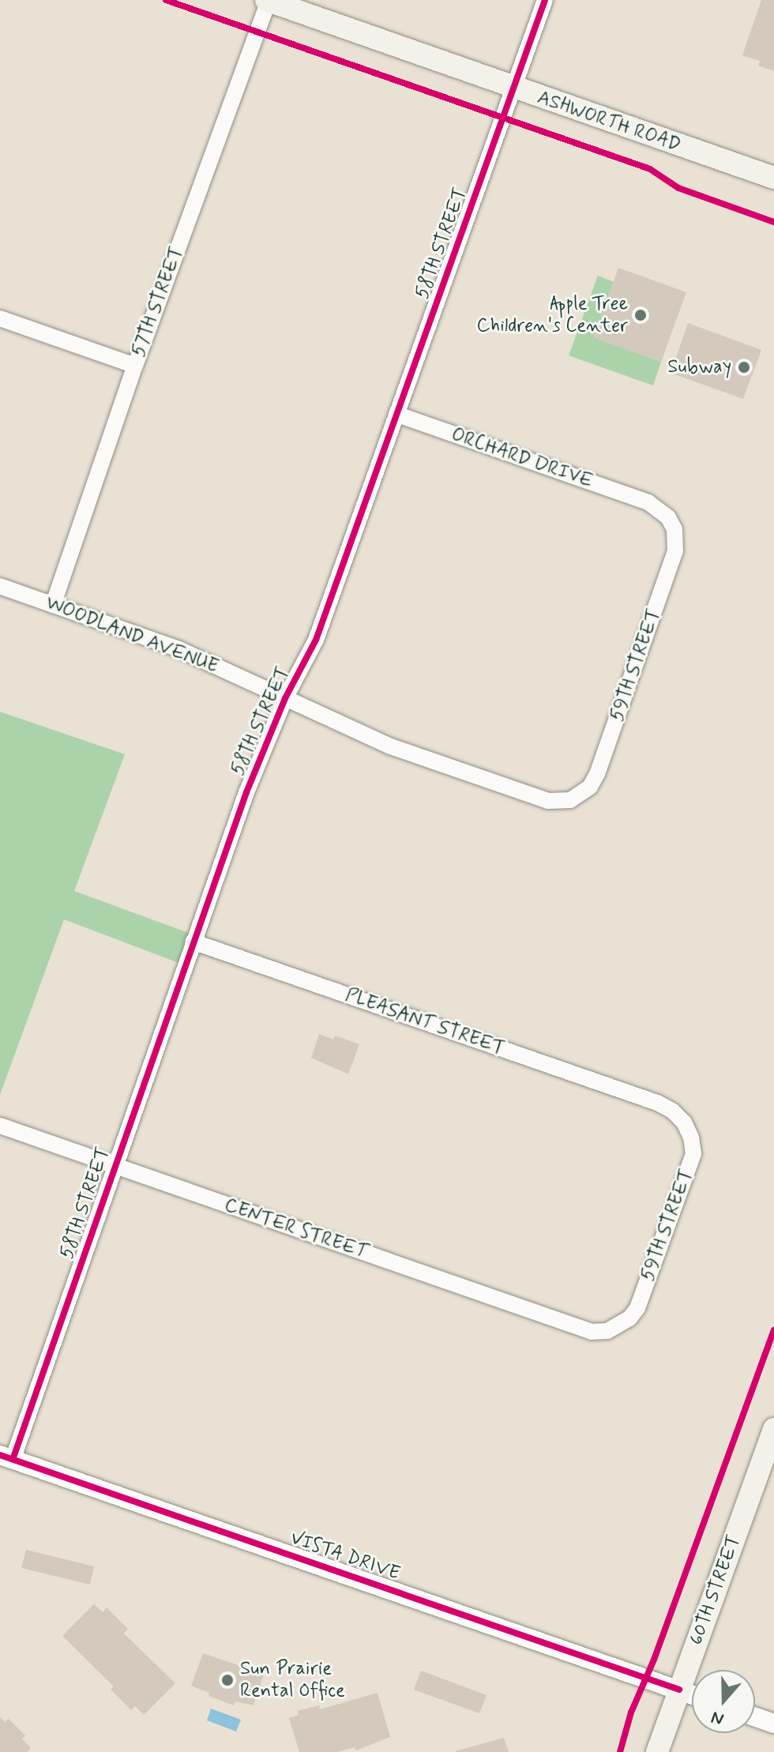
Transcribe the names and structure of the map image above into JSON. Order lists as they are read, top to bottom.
{
  "streets": {
    "main road": ["ASHWORTH ROAD", "60TH STREET"],
    "street": [
      "58TH STREET",
      "57TH STREET",
      "ORCHARD DRIVE",
      "WOODLAND AVENUE",
      "59TH STREET",
      "PLEASANT STREET",
      "CENTER STREET",
      "VISTA DRIVE"
    ]
  },
  "crossings": [
    ["ASHWORTH ROAD", "58TH STREET"],
    ["ASHWORTH ROAD", "57TH STREET"],
    ["58TH STREET", "ORCHARD DRIVE"],
    ["58TH STREET", "WOODLAND AVENUE"],
    ["58TH STREET", "PLEASANT STREET"],
    ["58TH STREET", "CENTER STREET"],
    ["58TH STREET", "VISTA DRIVE"],
    ["57TH STREET", "WOODLAND AVENUE"],
    ["ORCHARD DRIVE", "59TH STREET"],
    ["WOODLAND AVENUE", "59TH STREET"],
    ["59TH STREET", "PLEASANT STREET"],
    ["59TH STREET", "CENTER STREET"],
    ["VISTA DRIVE", "60TH STREET"]
  ],
  "places": ["Apple Tree Children's Center", "Subway", "Sun Prairie Rental Office"],
  "north": "bottom"
}
